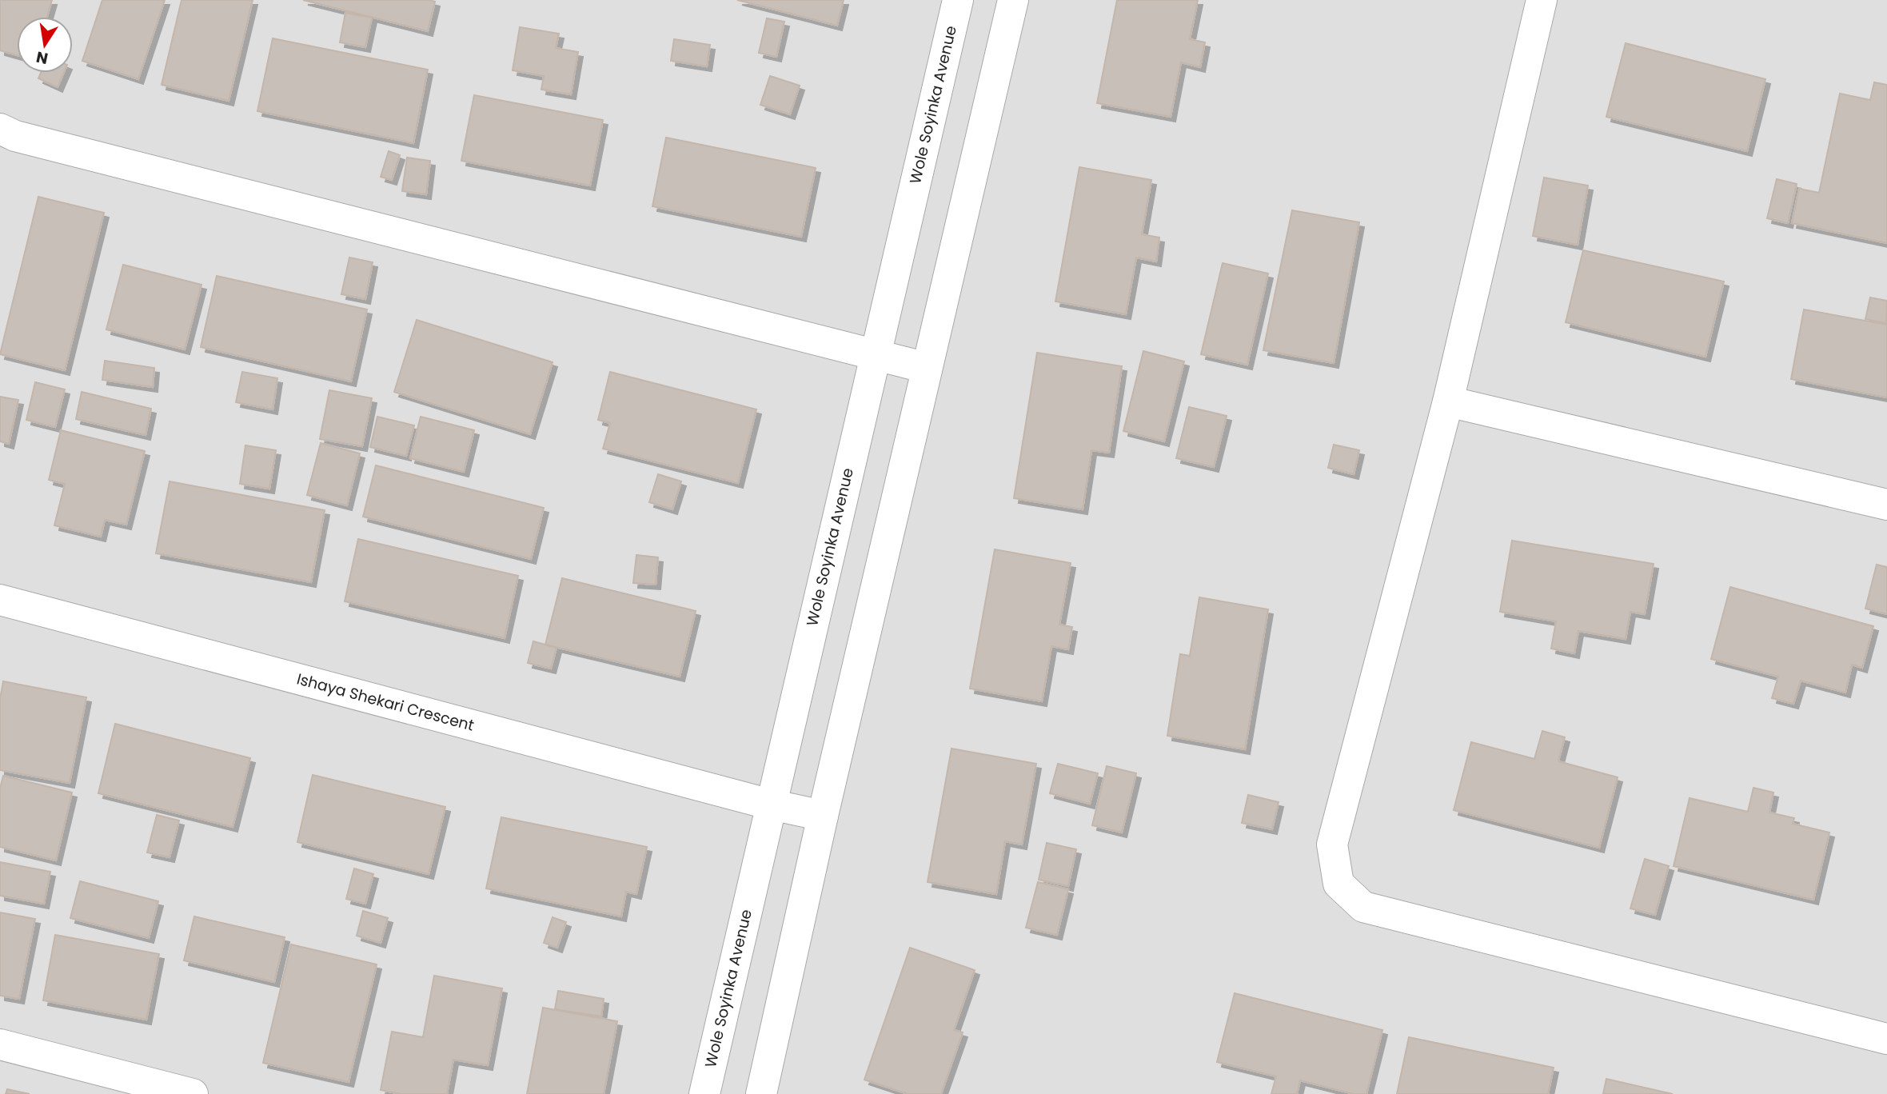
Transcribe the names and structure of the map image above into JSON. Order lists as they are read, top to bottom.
{
  "streets": {
    "street": ["Wole Soyinka Avenue", "Ishaya Shekari Crescent"]
  },
  "crossings": [
    ["Wole Soyinka Avenue", "Ishaya Shekari Crescent"]
  ],
  "north": "bottom"
}
